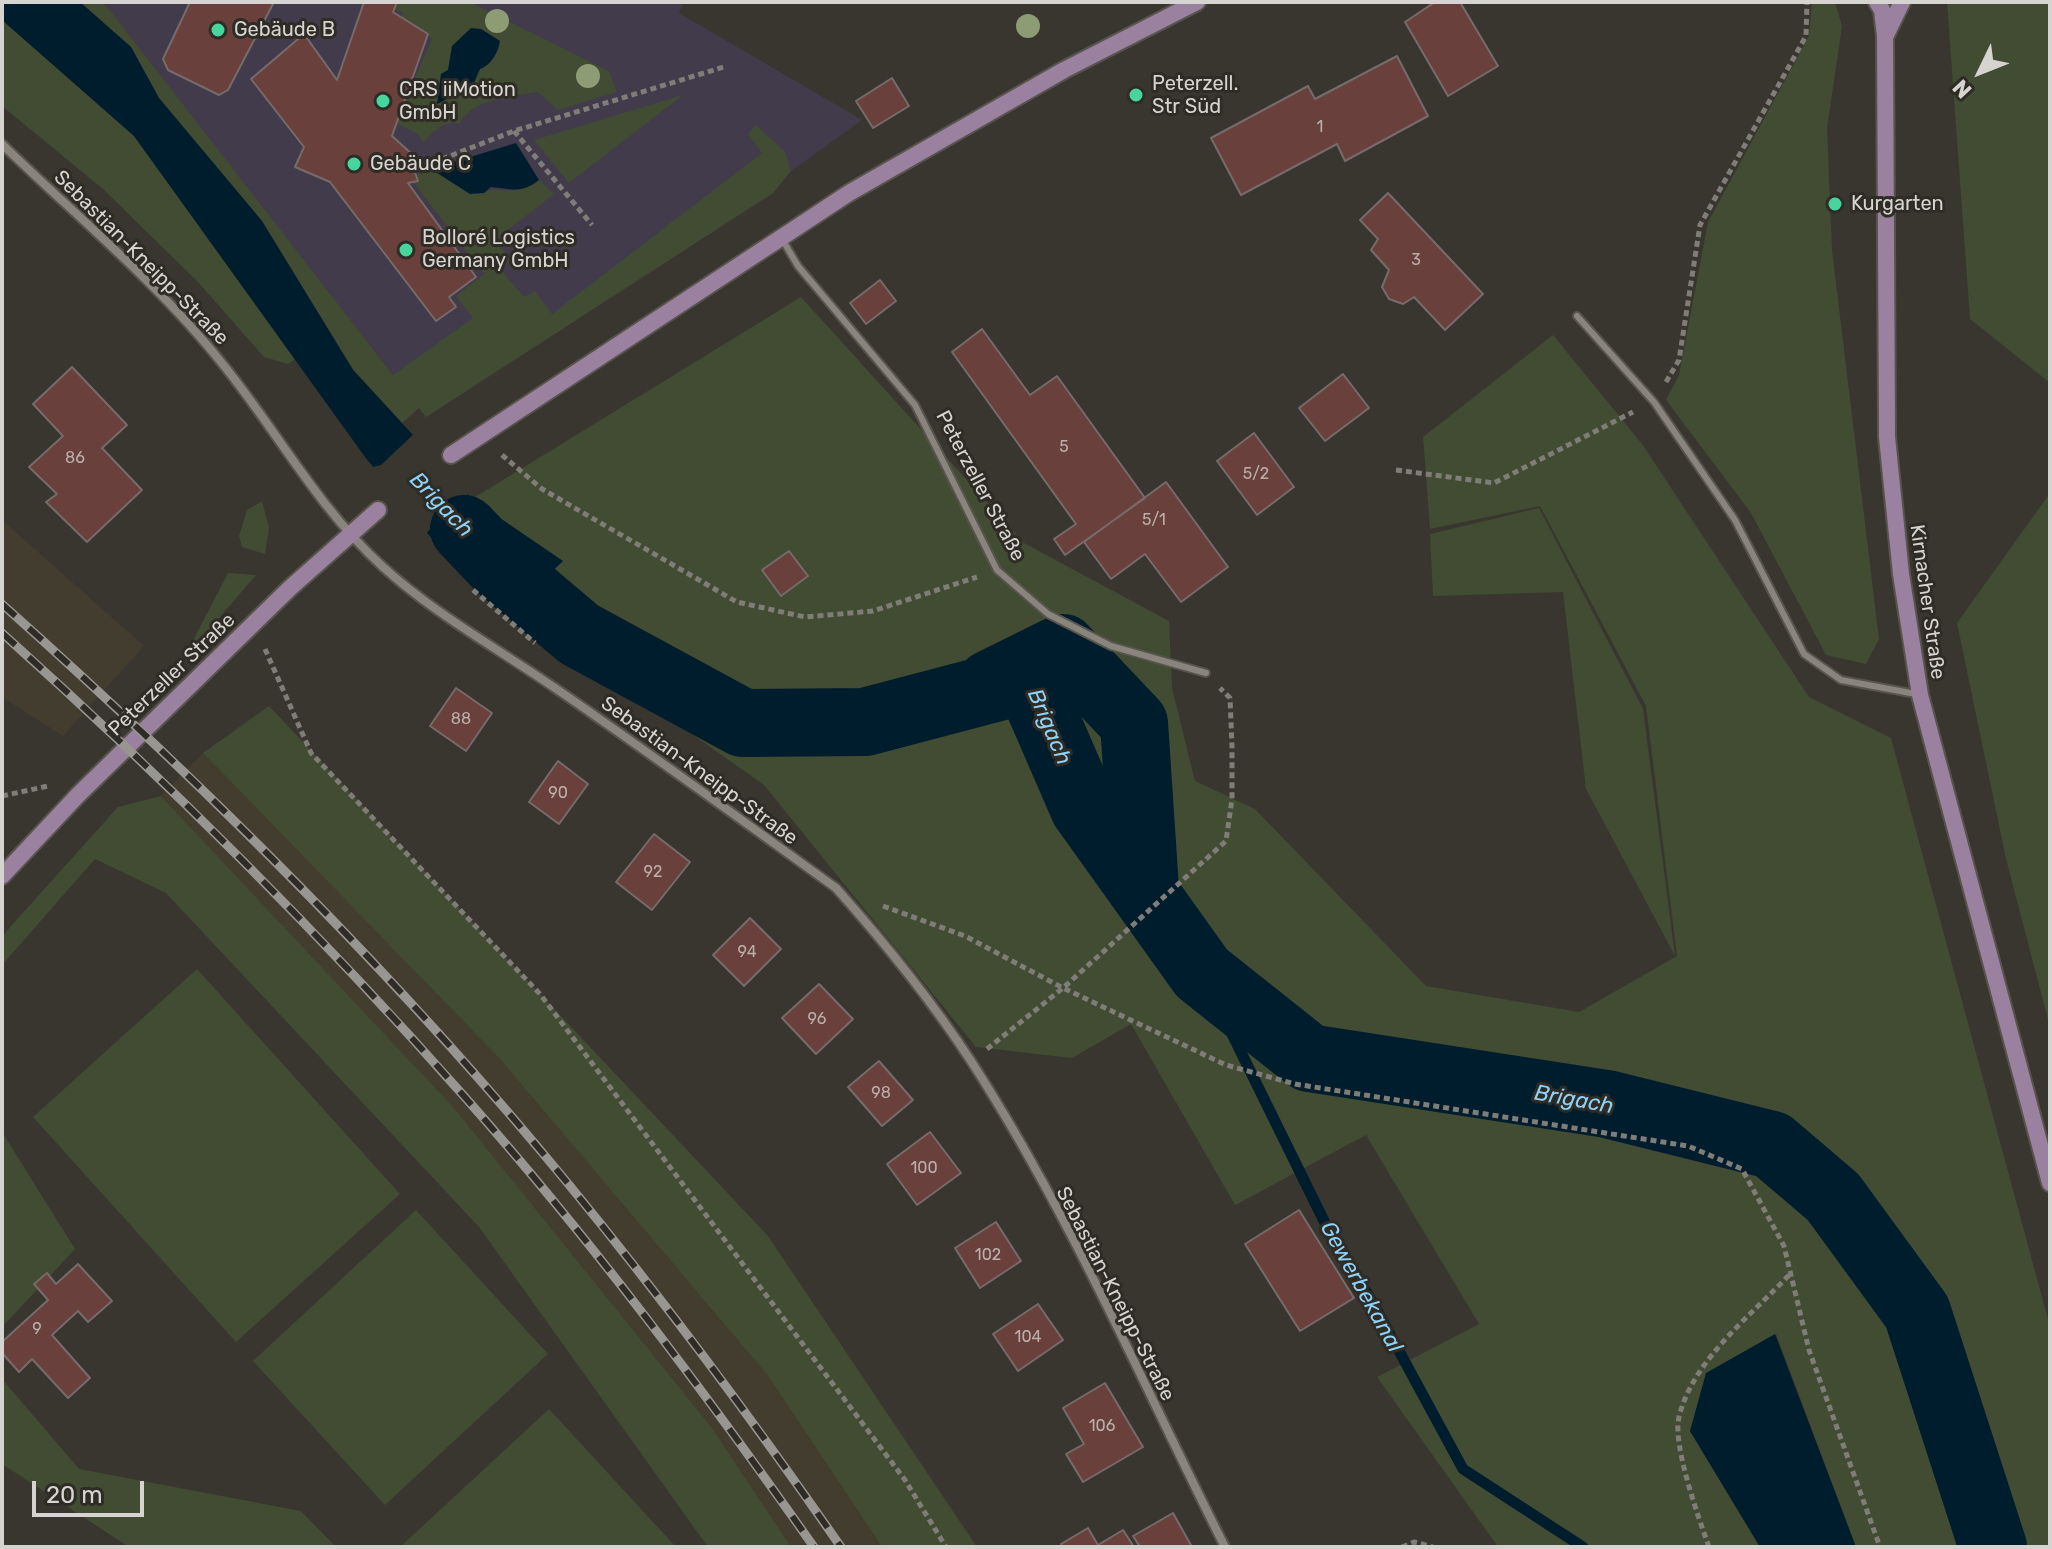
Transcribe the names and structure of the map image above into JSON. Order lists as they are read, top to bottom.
{
  "streets": {
    "main road": ["Peterzeller Straße", "Kirnacher Straße"],
    "street": ["Sebastian-Kneipp-Straße"]
  },
  "crossings": [
    ["Sebastian-Kneipp-Straße", "Peterzeller Straße"]
  ],
  "water": ["Brigach", "Gewerbekanal"],
  "places": [
    "Gebäude B",
    "Peterzell. Str Süd",
    "CRS iiMotion GmbH",
    "Gebäude C",
    "Kurgarten",
    "Bolloré Logistics Germany GmbH"
  ],
  "house_numbers": [
    "1",
    "3",
    "5",
    "86",
    "5/2",
    "5/1",
    "88",
    "90",
    "92",
    "94",
    "96",
    "98",
    "100",
    "102",
    "9",
    "104",
    "106"
  ],
  "scale_bar": "20 m",
  "north": "bottom left"
}
